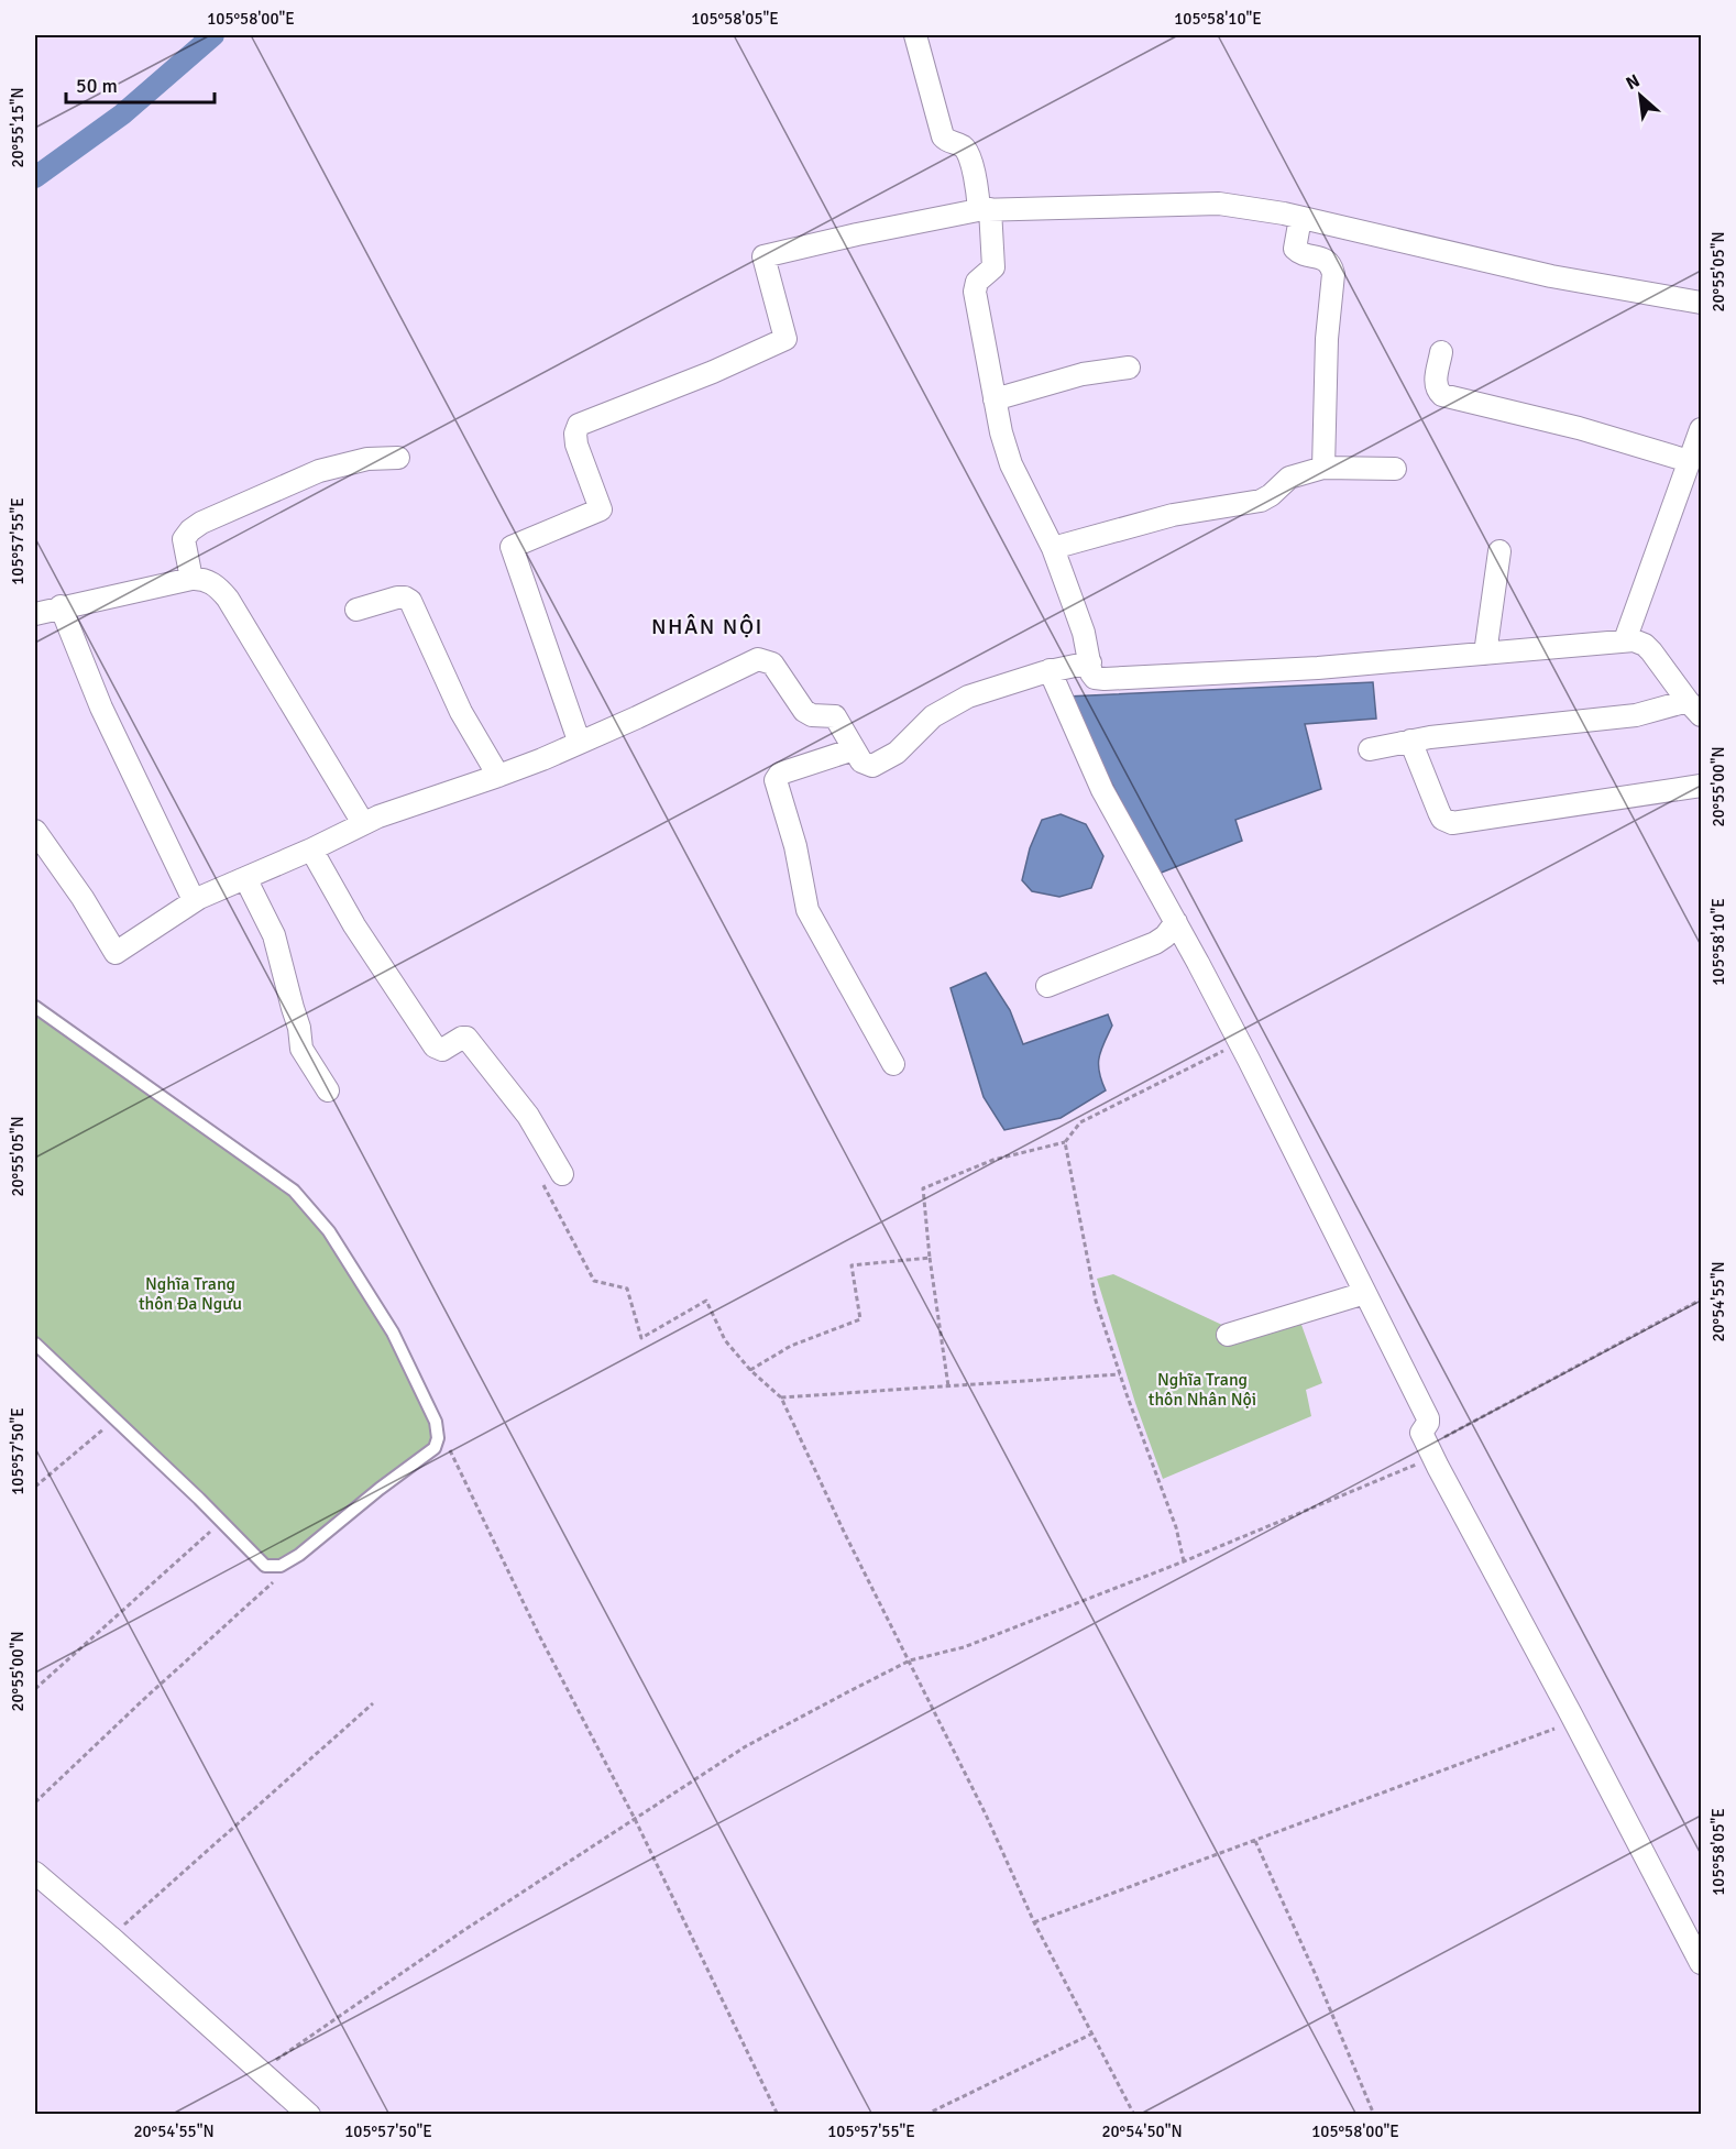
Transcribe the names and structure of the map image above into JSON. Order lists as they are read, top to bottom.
{
  "districts": ["NHÂN NỘI"],
  "parks": ["Nghĩa Trang thôn Đa Ngưu", "Nghĩa Trang thôn Nhân Nội"],
  "scale_bar": "50 m",
  "north": "top left",
  "coordinates": [
    "105°58'00\"E",
    "105°58'05\"E",
    "105°58'10\"E",
    "20°55'15\"N",
    "20°55'05\"N",
    "105°57'55\"E",
    "20°55'00\"N",
    "20°54'55\"N",
    "105°57'50\"E",
    "20°54'50\"N"
  ]
}
